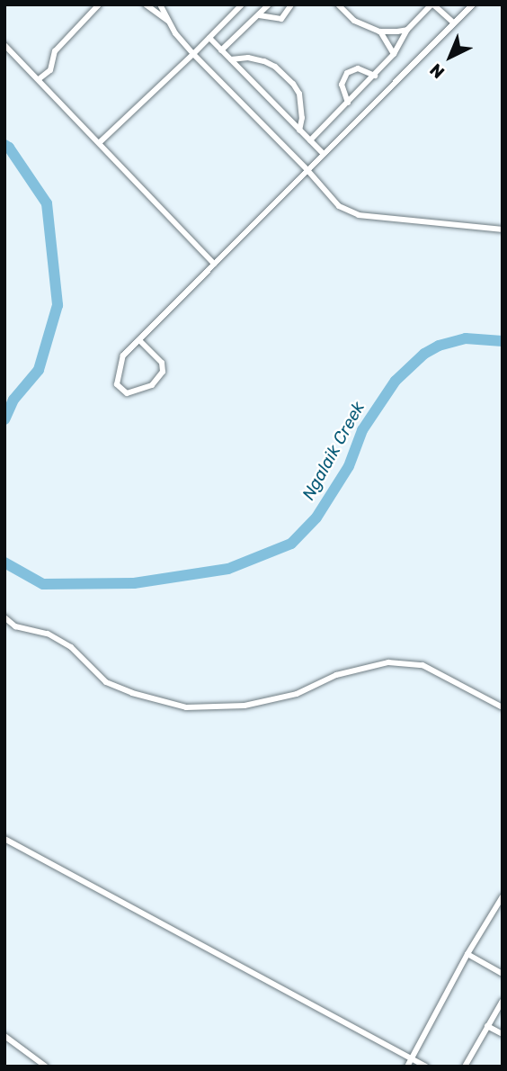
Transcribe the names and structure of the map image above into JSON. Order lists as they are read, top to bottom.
{
  "water": ["Ngalaik Creek"],
  "north": "bottom left"
}
